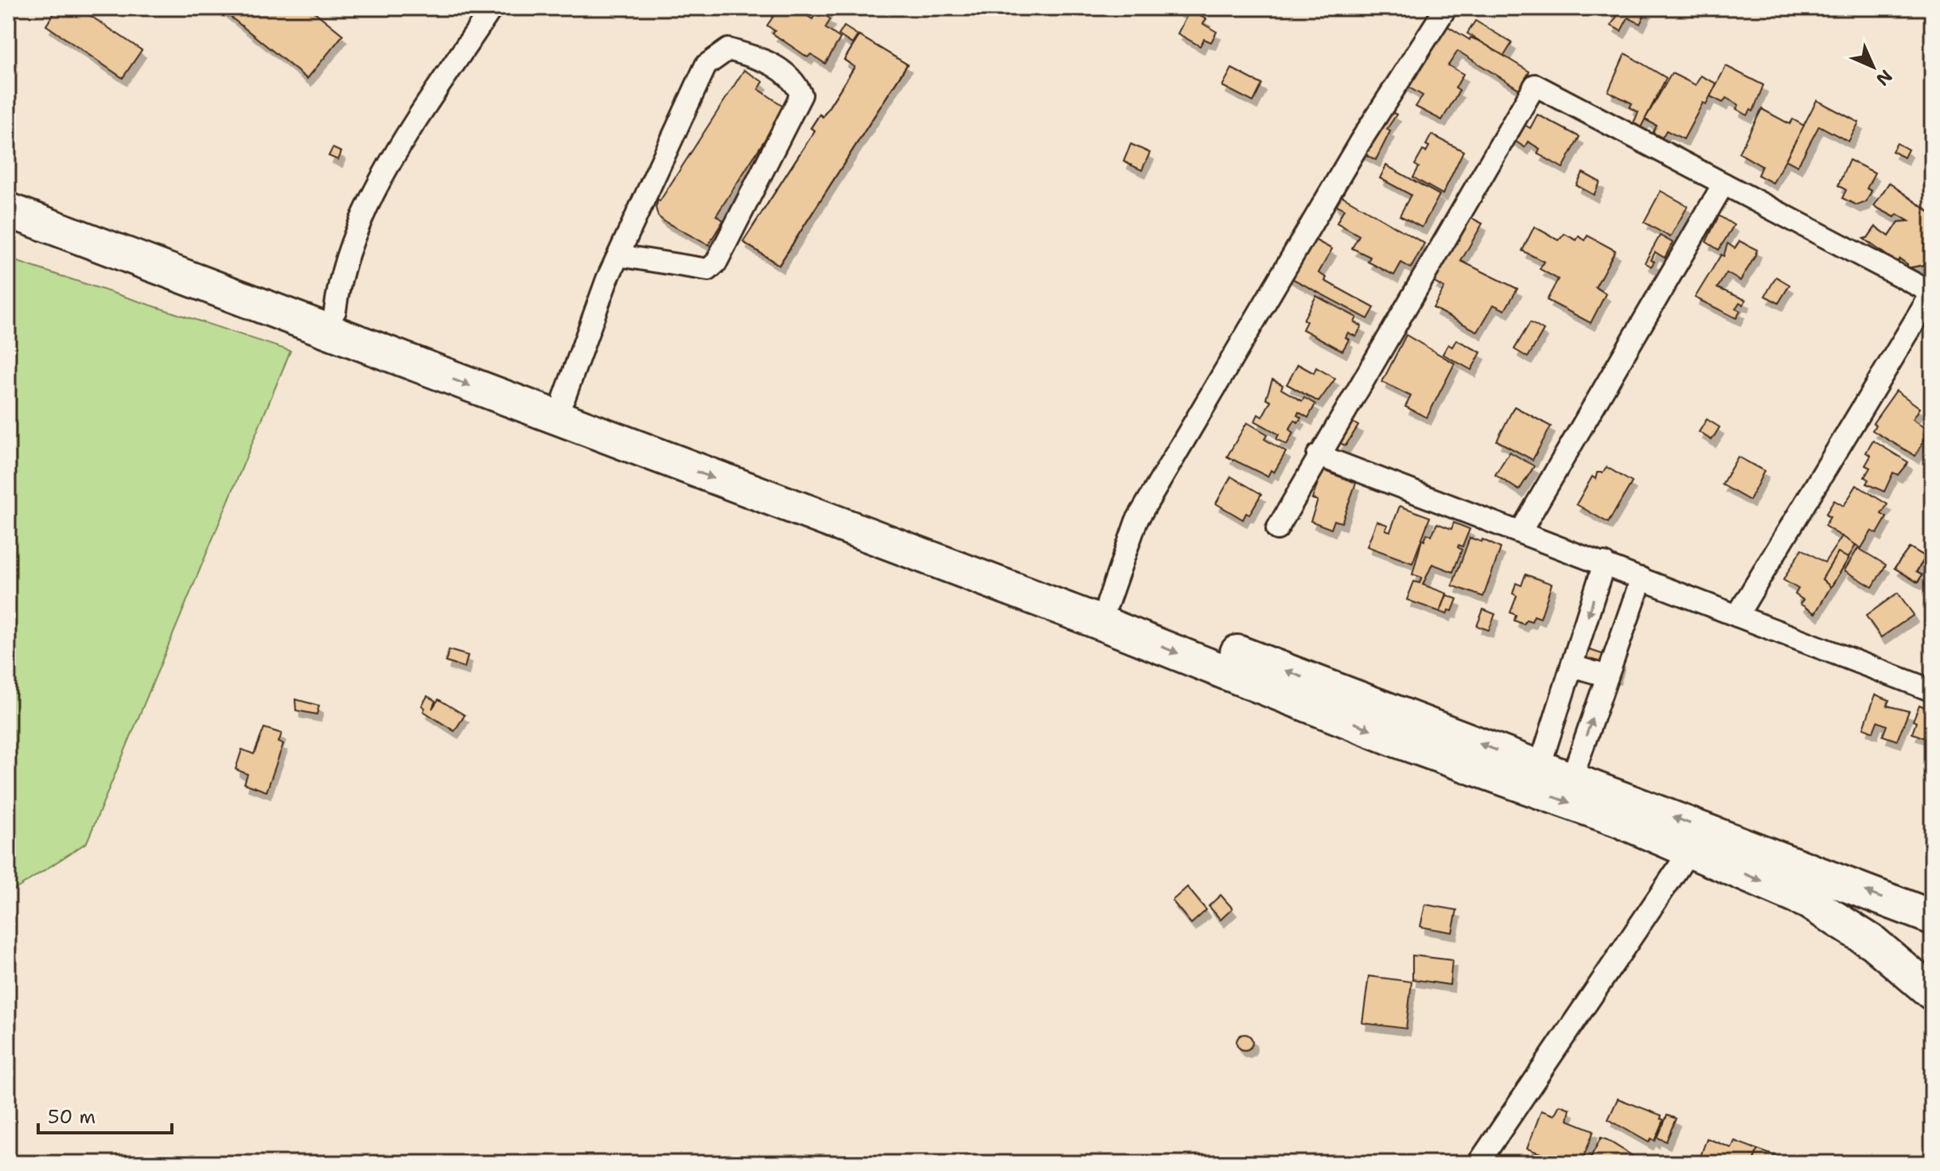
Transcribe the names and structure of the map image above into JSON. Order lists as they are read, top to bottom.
{
  "scale_bar": "50 m",
  "north": "bottom right"
}
